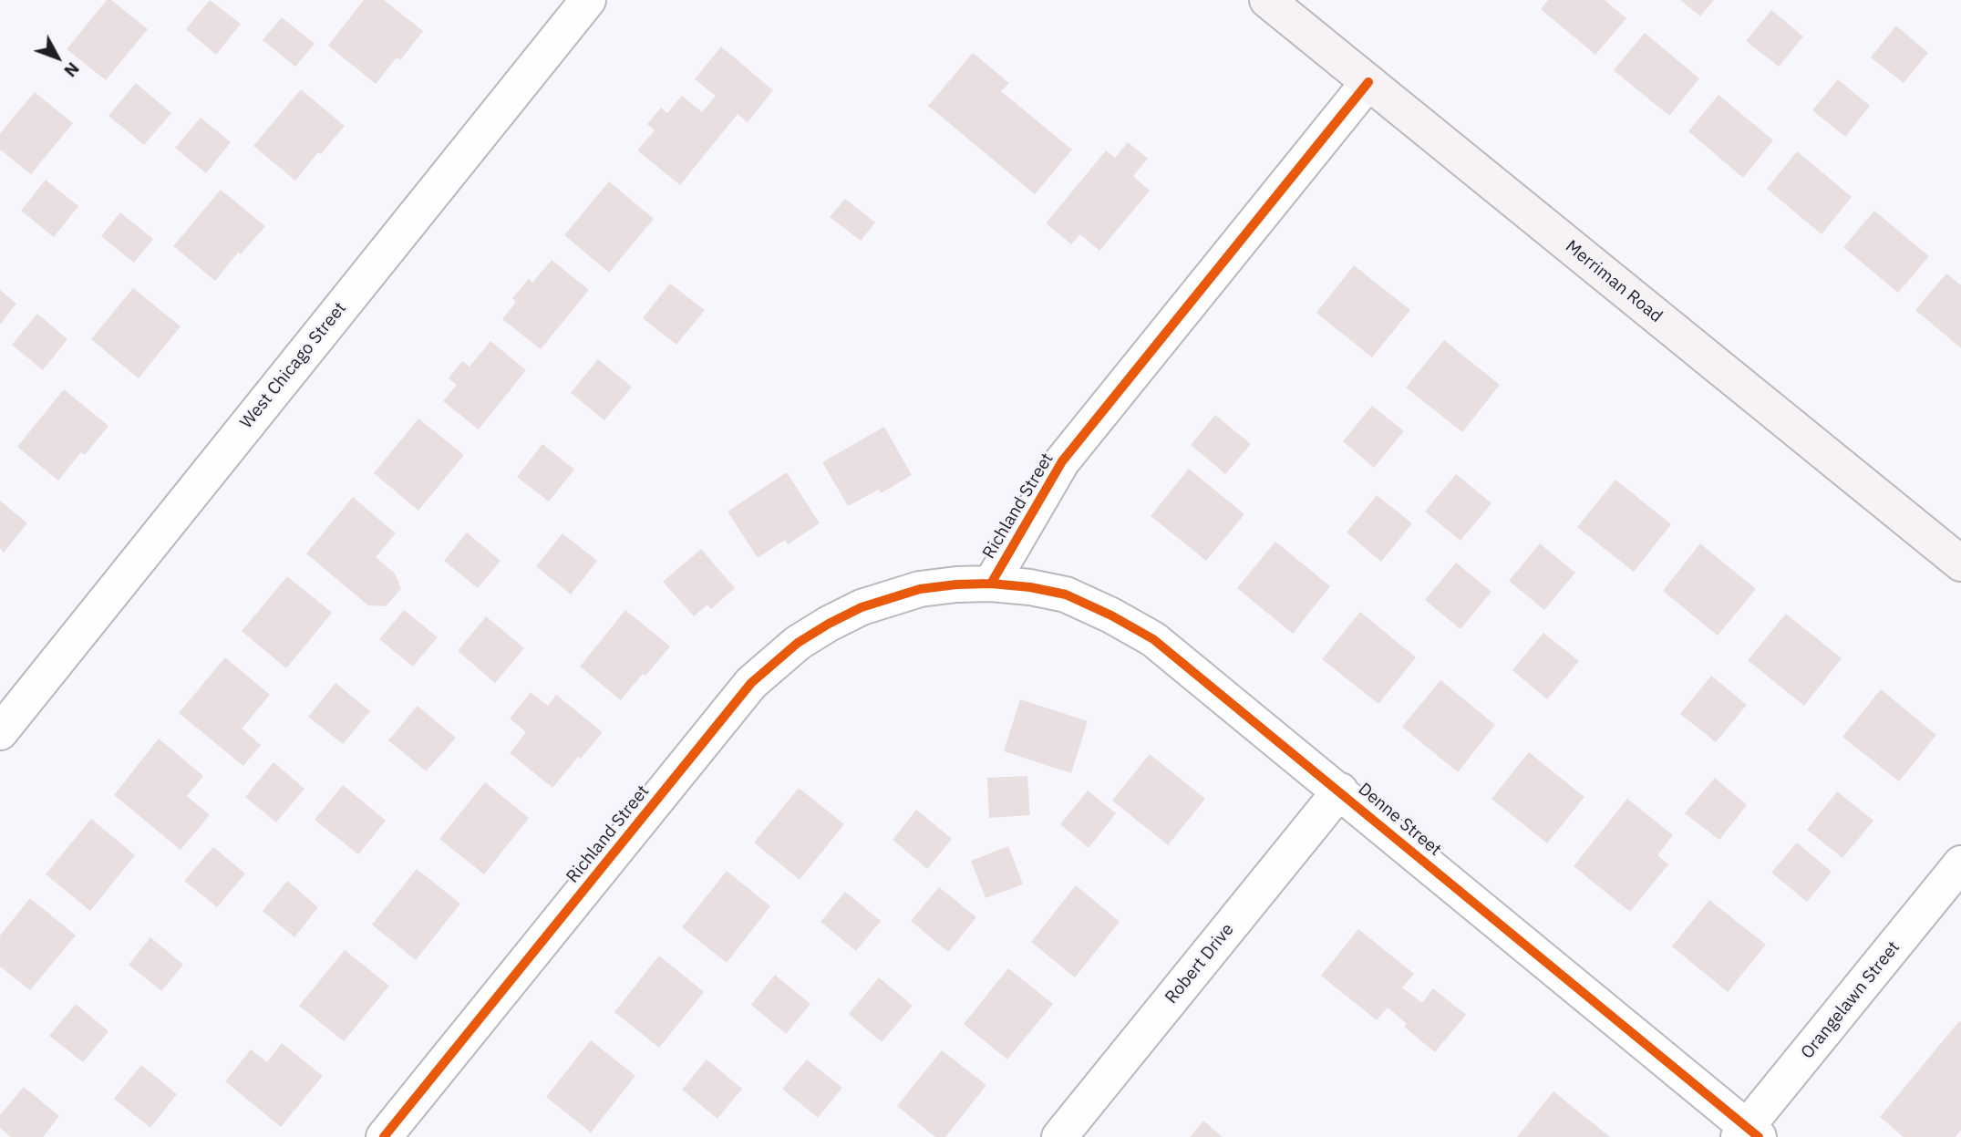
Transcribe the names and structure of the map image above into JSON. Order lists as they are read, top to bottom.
{
  "streets": {
    "main road": ["Merriman Road"],
    "street": [
      "West Chicago Street",
      "Richland Street",
      "Denne Street",
      "Robert Drive",
      "Orangelawn Street"
    ]
  },
  "crossings": [
    ["Merriman Road", "Richland Street"],
    ["Richland Street", "Denne Street"],
    ["Denne Street", "Robert Drive"],
    ["Denne Street", "Orangelawn Street"]
  ],
  "north": "bottom right"
}
